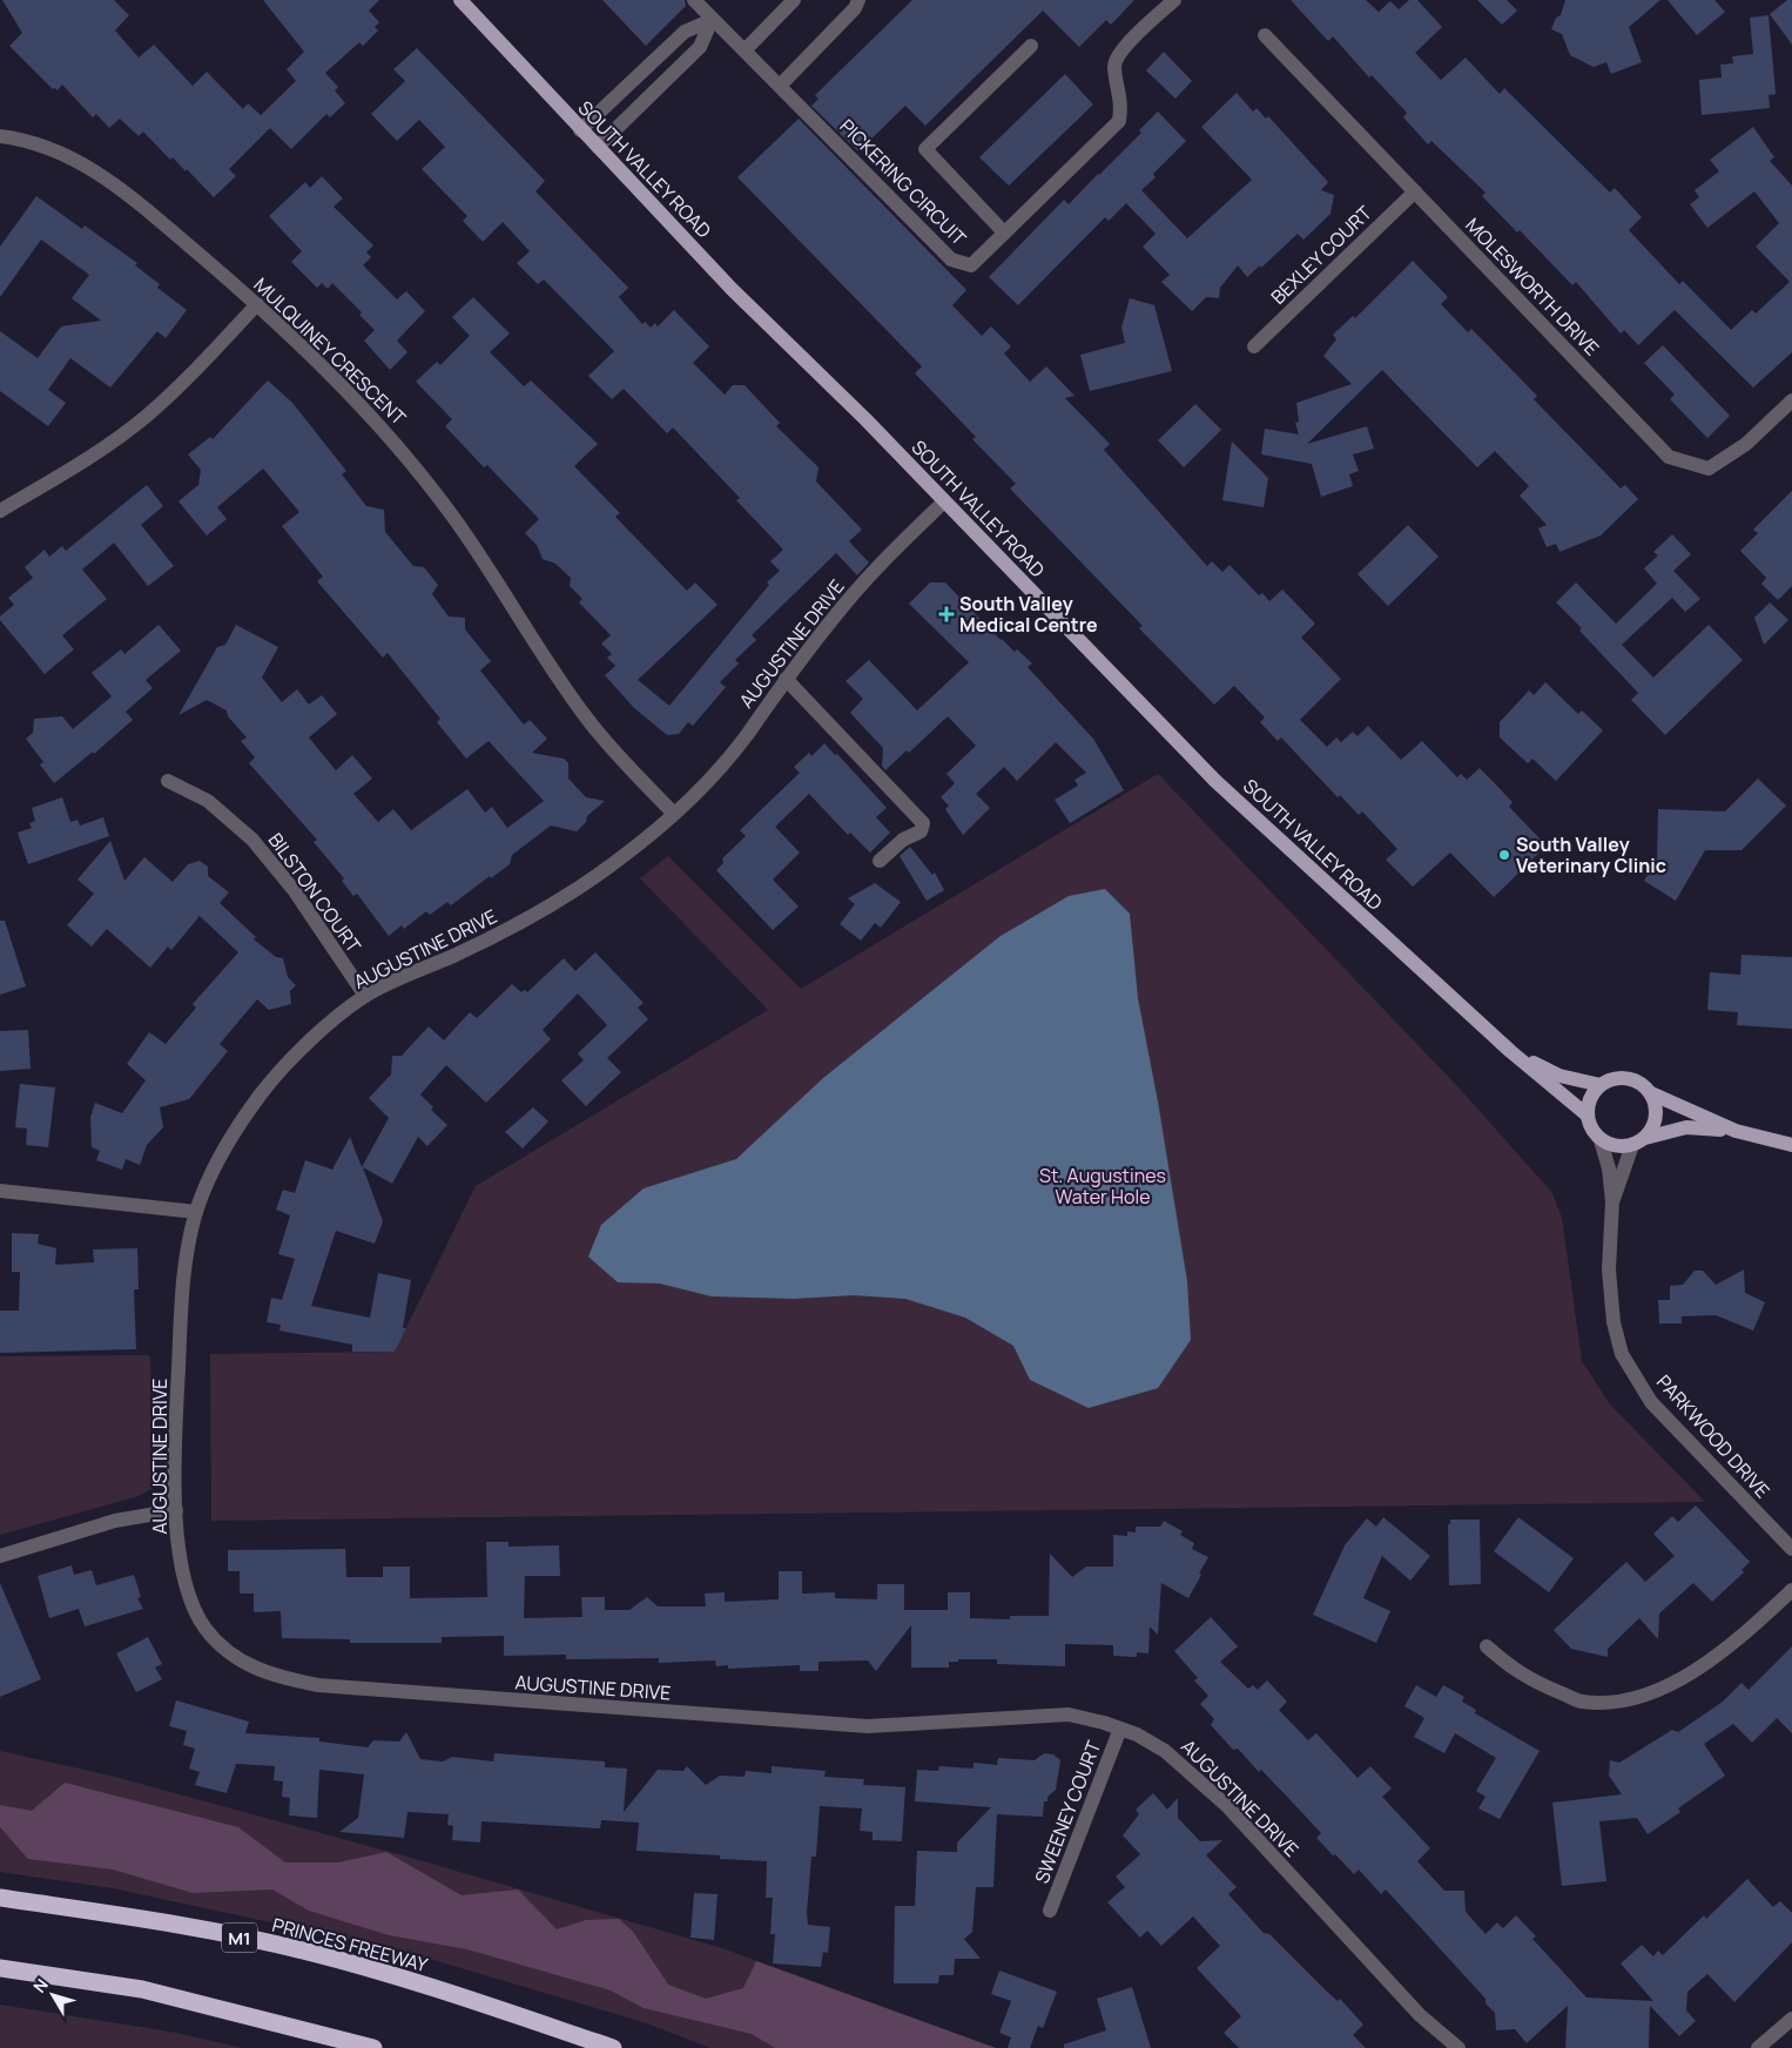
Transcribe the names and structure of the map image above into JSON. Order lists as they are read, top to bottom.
{
  "streets": {
    "highway": ["M1", "PRINCES FREEWAY"],
    "main road": ["SOUTH VALLEY ROAD"],
    "street": [
      "PICKERING CIRCUIT",
      "BEXLEY COURT",
      "MOLESWORTH DRIVE",
      "MULQUINEY CRESCENT",
      "AUGUSTINE DRIVE",
      "BILSTON COURT",
      "PARKWOOD DRIVE",
      "SWEENEY COURT"
    ]
  },
  "crossings": [
    ["SOUTH VALLEY ROAD", "AUGUSTINE DRIVE"],
    ["SOUTH VALLEY ROAD", "PARKWOOD DRIVE"],
    ["BEXLEY COURT", "MOLESWORTH DRIVE"],
    ["MULQUINEY CRESCENT", "AUGUSTINE DRIVE"],
    ["AUGUSTINE DRIVE", "BILSTON COURT"],
    ["AUGUSTINE DRIVE", "SWEENEY COURT"]
  ],
  "parks": ["St. Augustines Water Hole"],
  "places": {
    "health": ["South Valley Medical Centre"],
    "other": ["South Valley Veterinary Clinic"]
  },
  "north": "top left"
}
